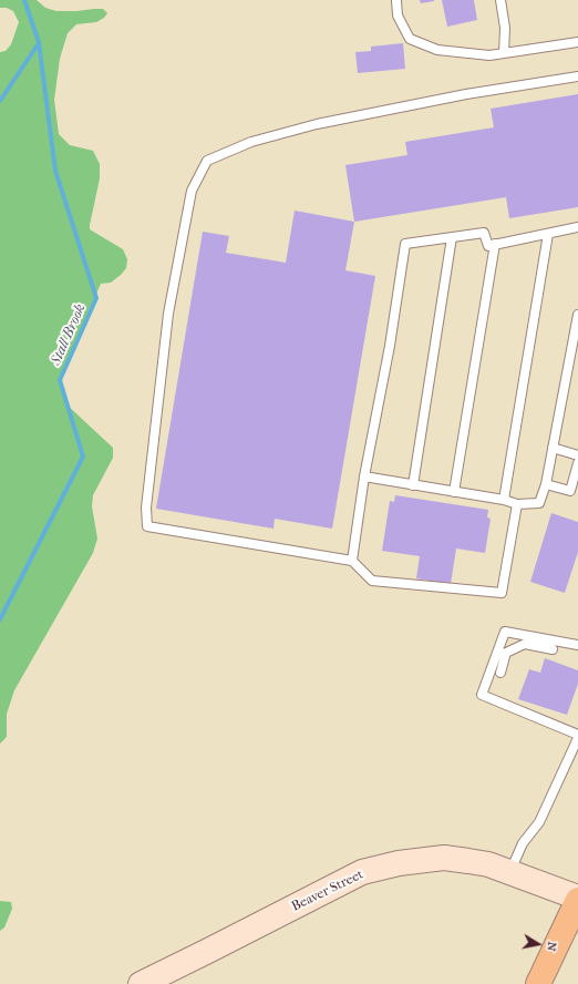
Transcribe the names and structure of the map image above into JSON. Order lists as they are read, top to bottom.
{
  "streets": {
    "street": ["Beaver Street"]
  },
  "water": ["Stall Brook"],
  "north": "right"
}
